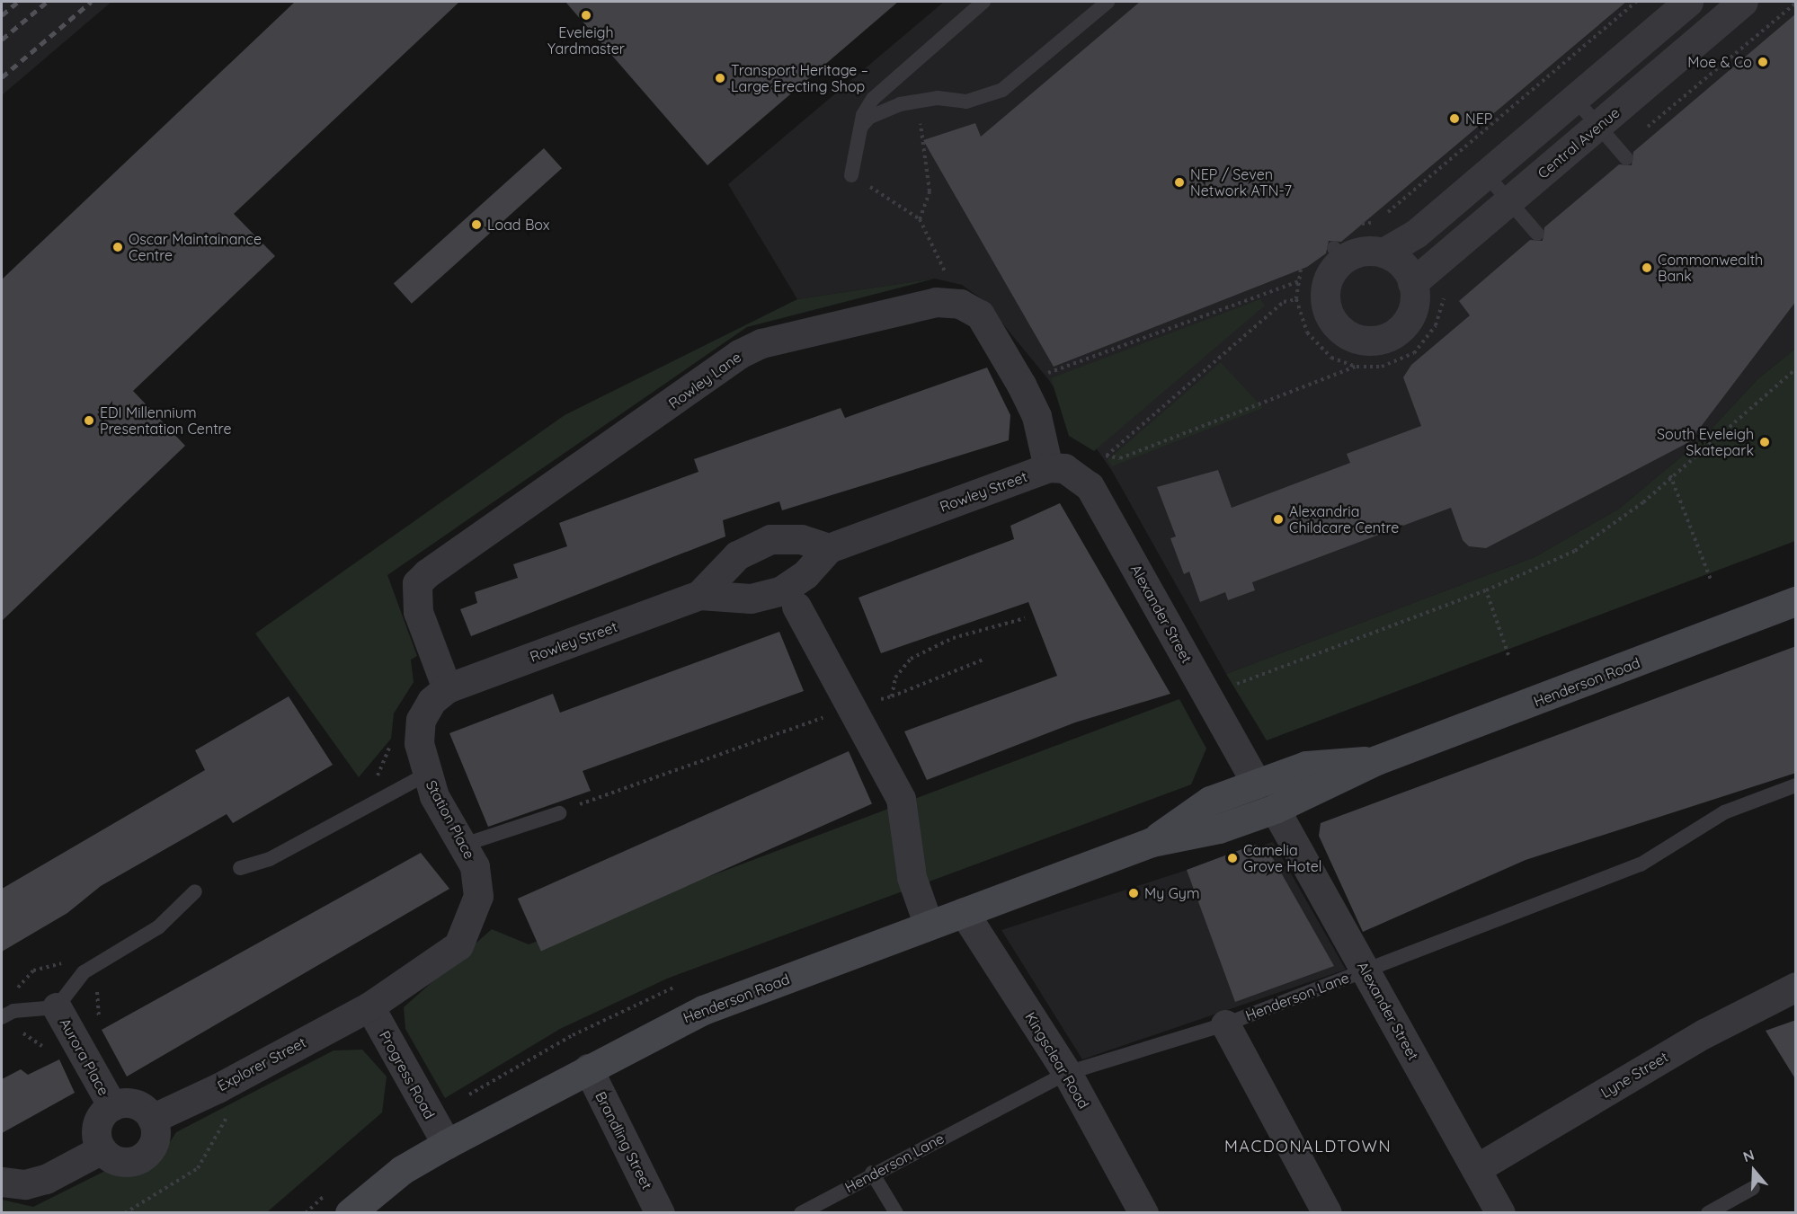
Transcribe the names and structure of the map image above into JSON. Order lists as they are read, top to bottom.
{
  "streets": {
    "street": [
      "Central Avenue",
      "Rowley Lane",
      "Rowley Street",
      "Alexander Street",
      "Henderson Road",
      "Station Place",
      "Aurora Place",
      "Kingsclear Road",
      "Explorer Street",
      "Progress Road",
      "Lyne Street",
      "Brandling Street"
    ],
    "lane": ["Henderson Lane"]
  },
  "crossings": [
    ["Rowley Lane", "Rowley Street"],
    ["Rowley Lane", "Station Place"],
    ["Rowley Street", "Alexander Street"],
    ["Rowley Street", "Station Place"],
    ["Alexander Street", "Henderson Road"],
    ["Alexander Street", "Henderson Lane"],
    ["Alexander Street", "Lyne Street"],
    ["Henderson Road", "Kingsclear Road"],
    ["Henderson Road", "Progress Road"],
    ["Henderson Road", "Brandling Street"],
    ["Station Place", "Explorer Street"],
    ["Station Place", "Progress Road"],
    ["Henderson Lane", "Kingsclear Road"],
    ["Aurora Place", "Explorer Street"],
    ["Explorer Street", "Progress Road"]
  ],
  "districts": ["MACDONALDTOWN"],
  "places": [
    "Eveleigh Yardmaster",
    "Moe & Co",
    "Transport Heritage – Large Erecting Shop",
    "NEP",
    "NEP / Seven Network ATN-7",
    "Load Box",
    "Oscar Maintainance Centre",
    "Commonwealth Bank",
    "EDI Millennium Presentation Centre",
    "South Eveleigh Skatepark",
    "Alexandria Childcare Centre",
    "Camelia Grove Hotel",
    "My Gym"
  ],
  "north": "top"
}
